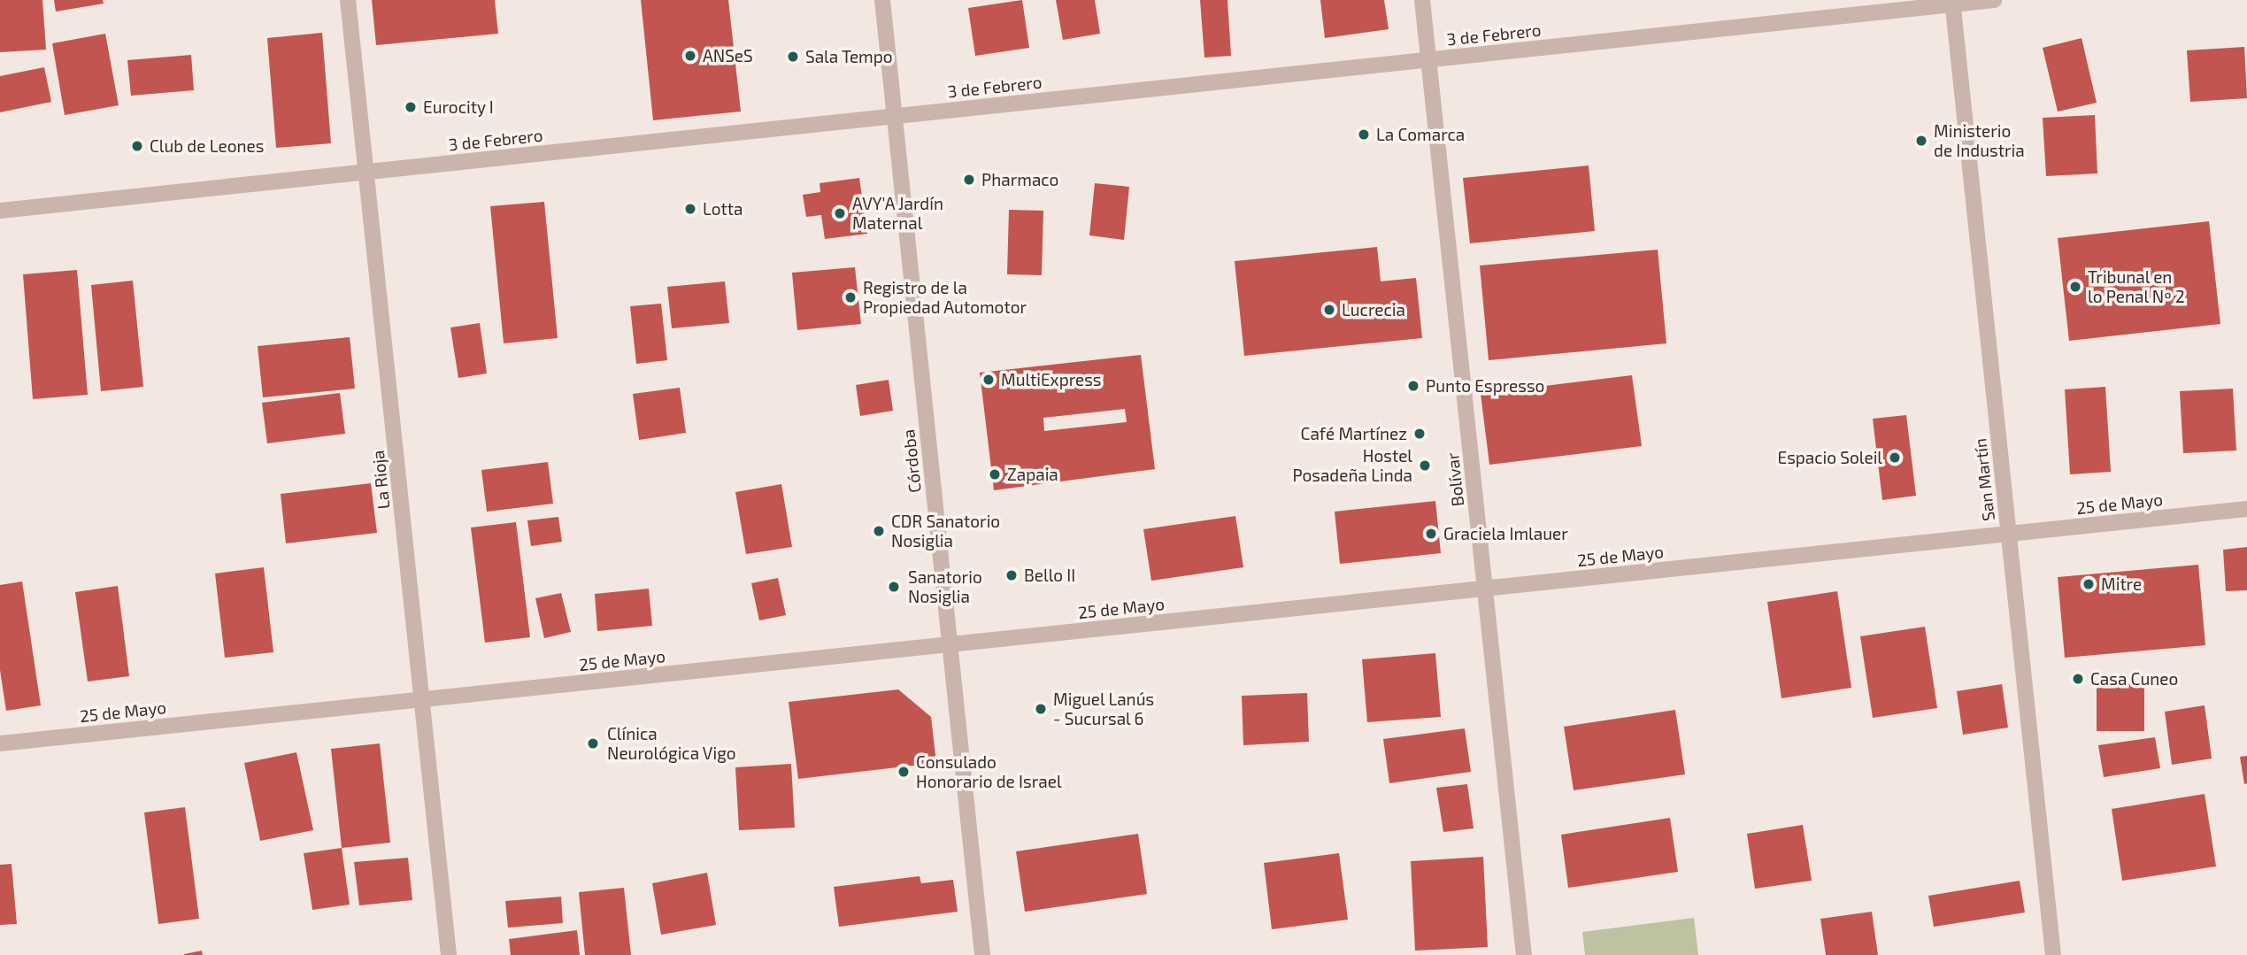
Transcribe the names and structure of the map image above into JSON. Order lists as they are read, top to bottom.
{
  "streets": {
    "street": [
      "3 de Febrero",
      "Córdoba",
      "La Rioja",
      "Bolívar",
      "San Martín",
      "25 de Mayo"
    ]
  },
  "crossings": [
    ["3 de Febrero", "Córdoba"],
    ["3 de Febrero", "La Rioja"],
    ["3 de Febrero", "Bolívar"],
    ["3 de Febrero", "San Martín"],
    ["Córdoba", "25 de Mayo"],
    ["La Rioja", "25 de Mayo"],
    ["Bolívar", "25 de Mayo"],
    ["San Martín", "25 de Mayo"]
  ],
  "places": [
    "ANSeS",
    "Sala Tempo",
    "Eurocity I",
    "La Comarca",
    "Ministerio de Industria",
    "Club de Leones",
    "Pharmaco",
    "Lotta",
    "AVY'A Jardín Maternal",
    "Tribunal en lo Penal Nº 2",
    "Registro de la Propiedad Automotor",
    "Lucrecia",
    "MultiExpress",
    "Punto Espresso",
    "Café Martínez",
    "Espacio Soleil",
    "Hostel Posadeña Linda",
    "Zapaia",
    "CDR Sanatorio Nosiglia",
    "Graciela Imlauer",
    "Bello II",
    "Mitre",
    "Sanatorio Nosiglia",
    "Casa Cuneo",
    "Miguel Lanús - Sucursal 6",
    "Clínica Neurológica Vigo",
    "Consulado Honorario de Israel"
  ]
}
